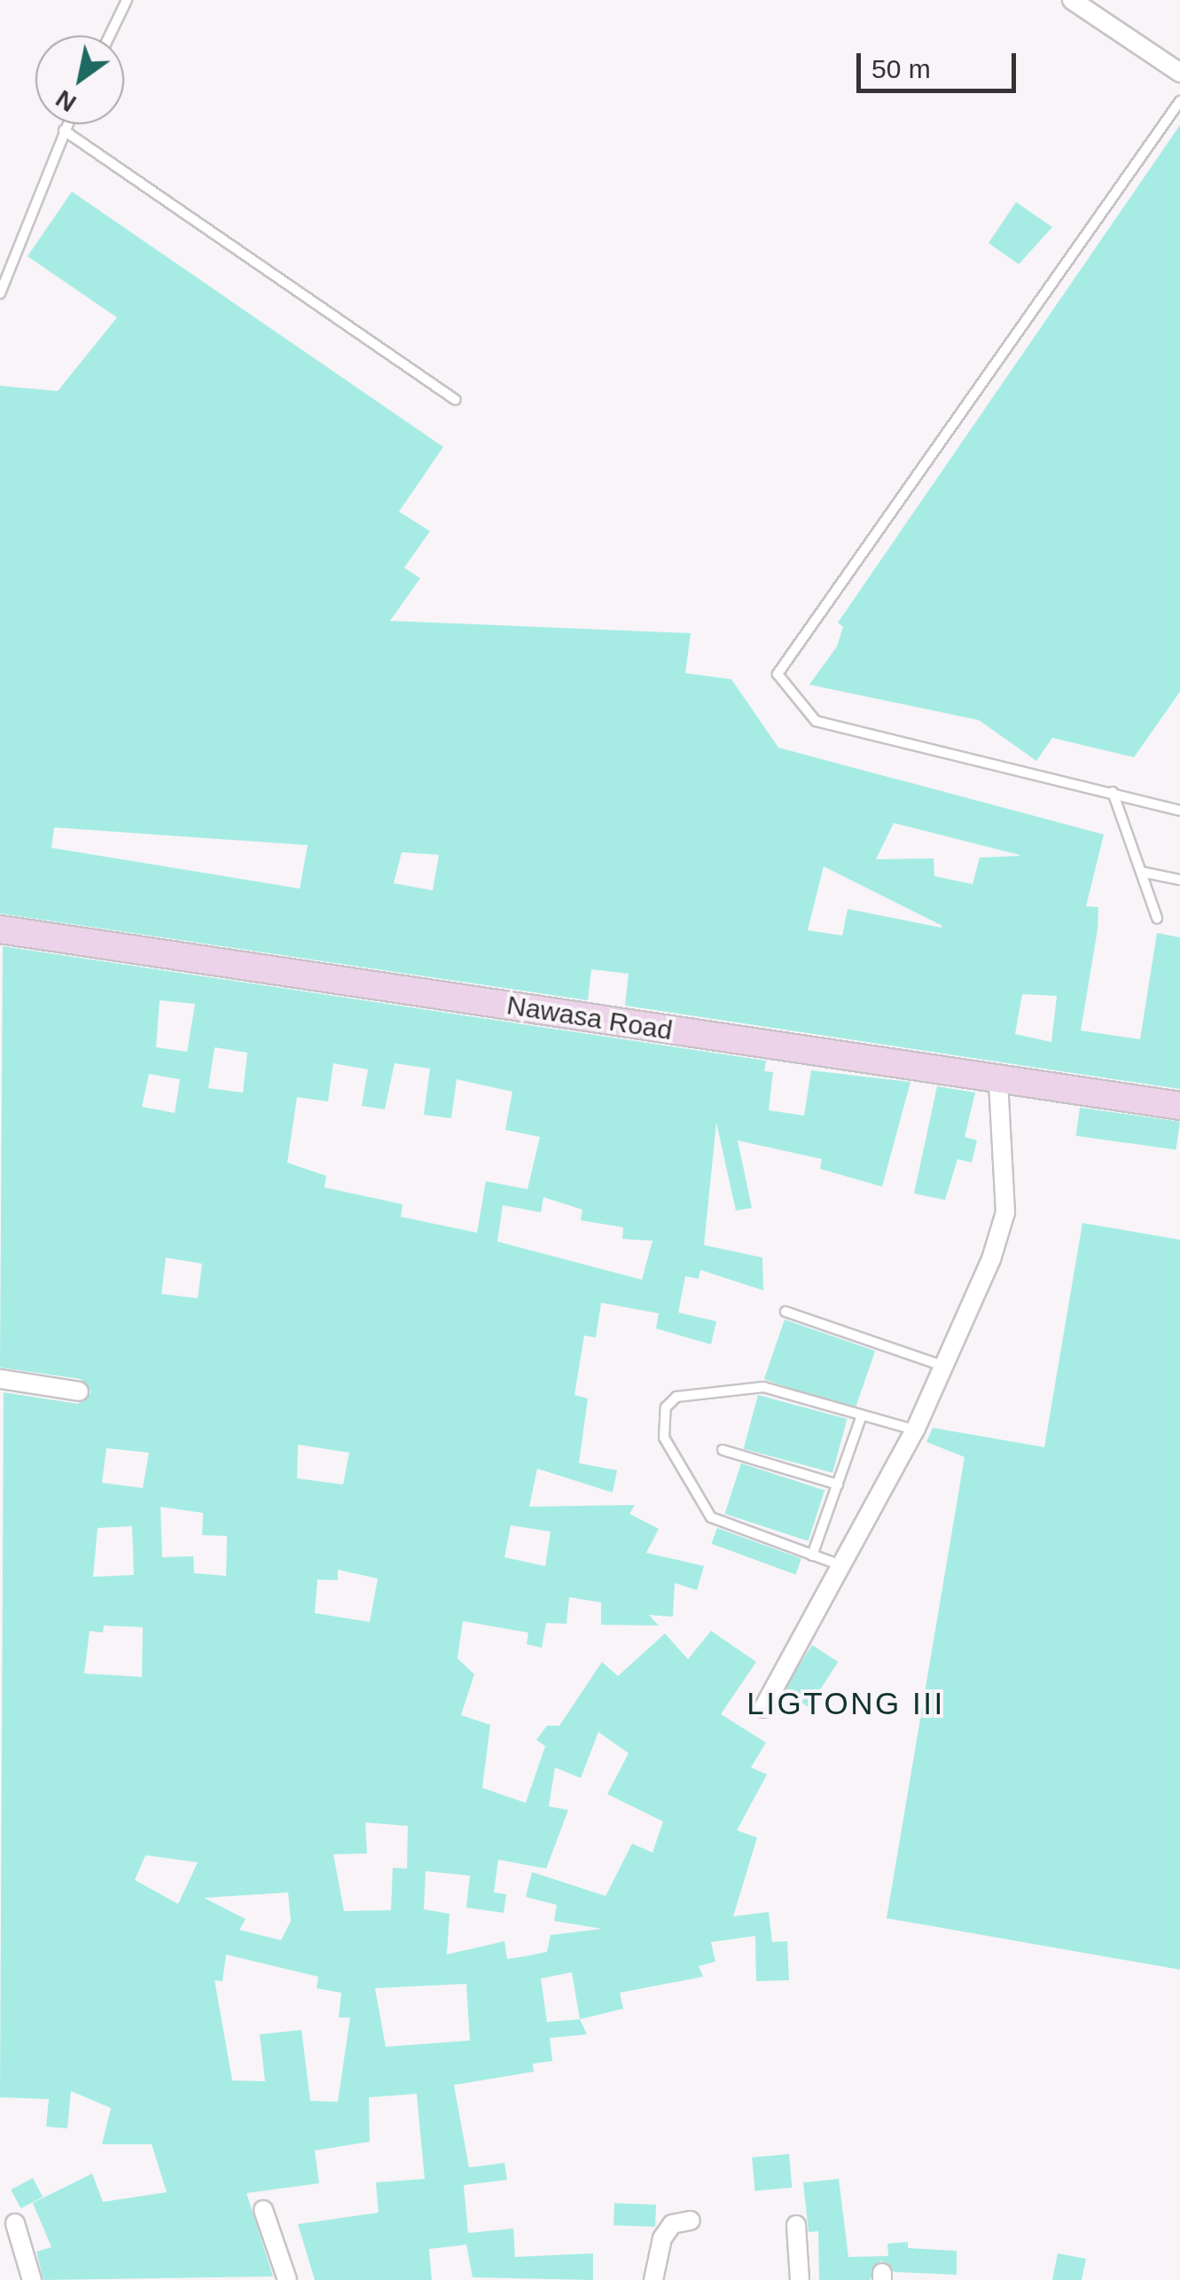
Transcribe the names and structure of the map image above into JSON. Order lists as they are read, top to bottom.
{
  "streets": {
    "street": ["Nawasa Road"]
  },
  "districts": ["LIGTONG III"],
  "scale_bar": "50 m",
  "north": "bottom left"
}
